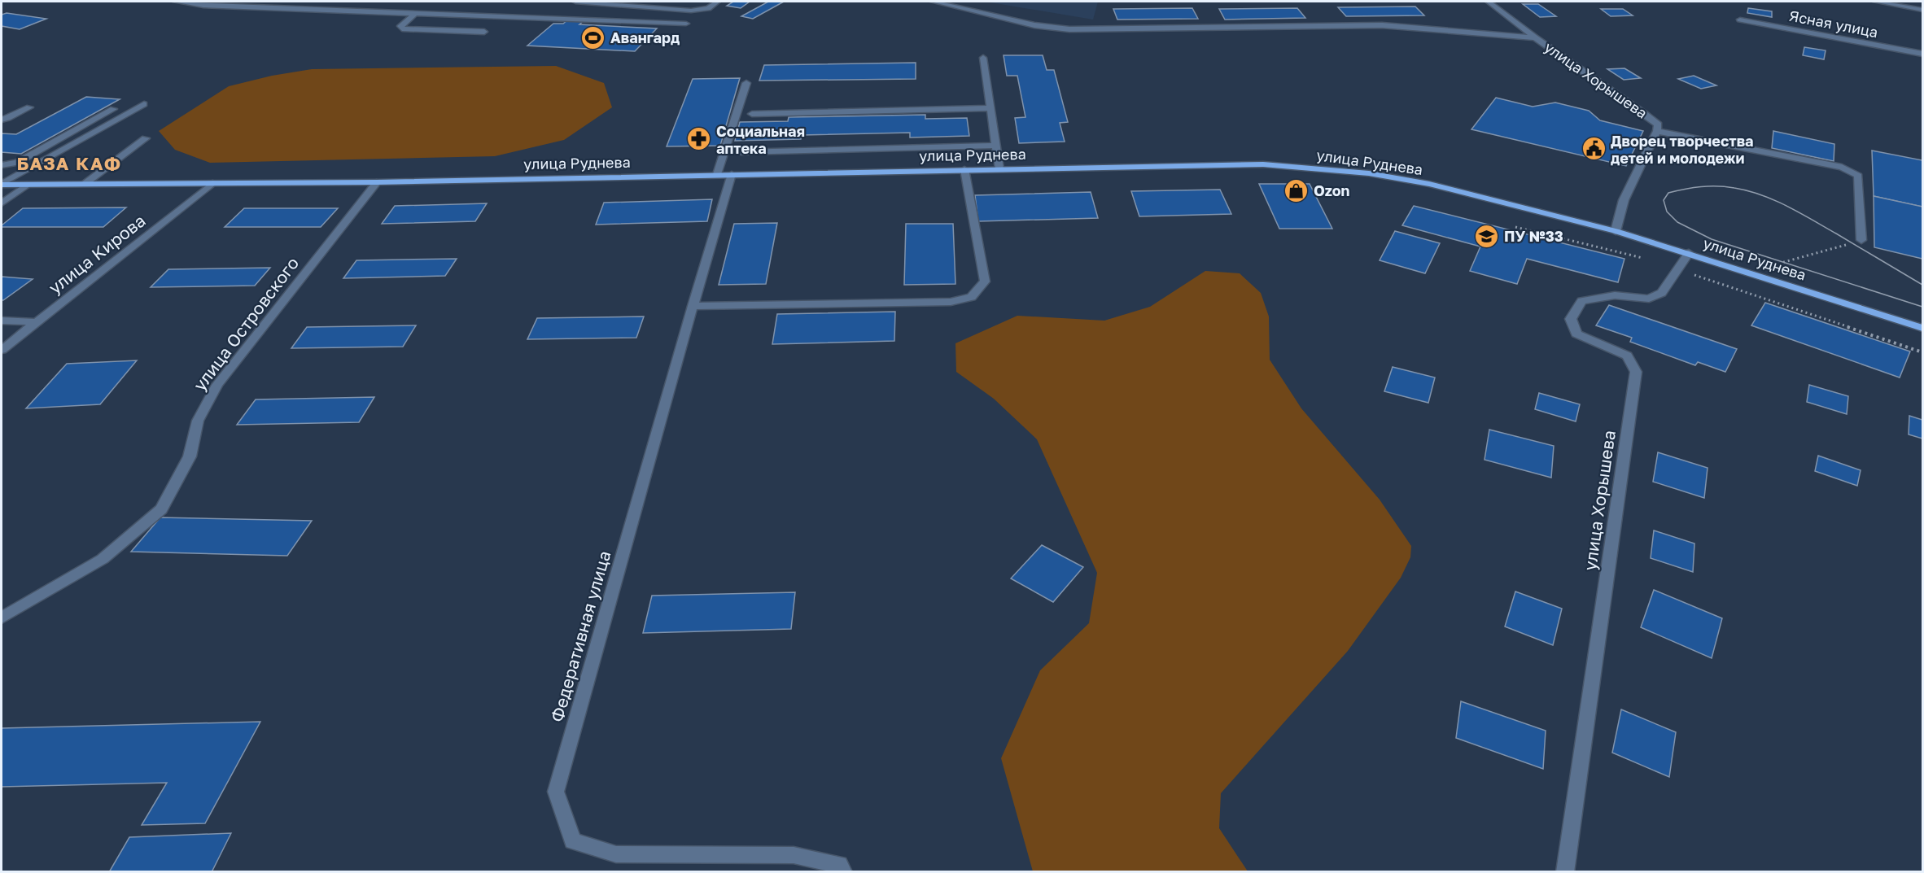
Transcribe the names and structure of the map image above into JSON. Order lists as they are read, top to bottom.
{
  "streets": {
    "main road": ["улица Руднева"],
    "street": [
      "Ясная улица",
      "улица Хорышева",
      "улица Кирова",
      "улица Островского",
      "Федеративная улица"
    ]
  },
  "crossings": [
    ["улица Хорышева", "улица Руднева"],
    ["улица Руднева", "улица Кирова"],
    ["улица Руднева", "улица Островского"],
    ["улица Руднева", "Федеративная улица"]
  ],
  "districts": ["БАЗА КАФ"],
  "places": {
    "sports": ["Авангард"],
    "pharmacy": ["Социальная аптека"],
    "public building": ["Дворец творчества детей и молодежи"],
    "shop": ["Ozon"],
    "school or university": ["ПУ №33"]
  }
}
